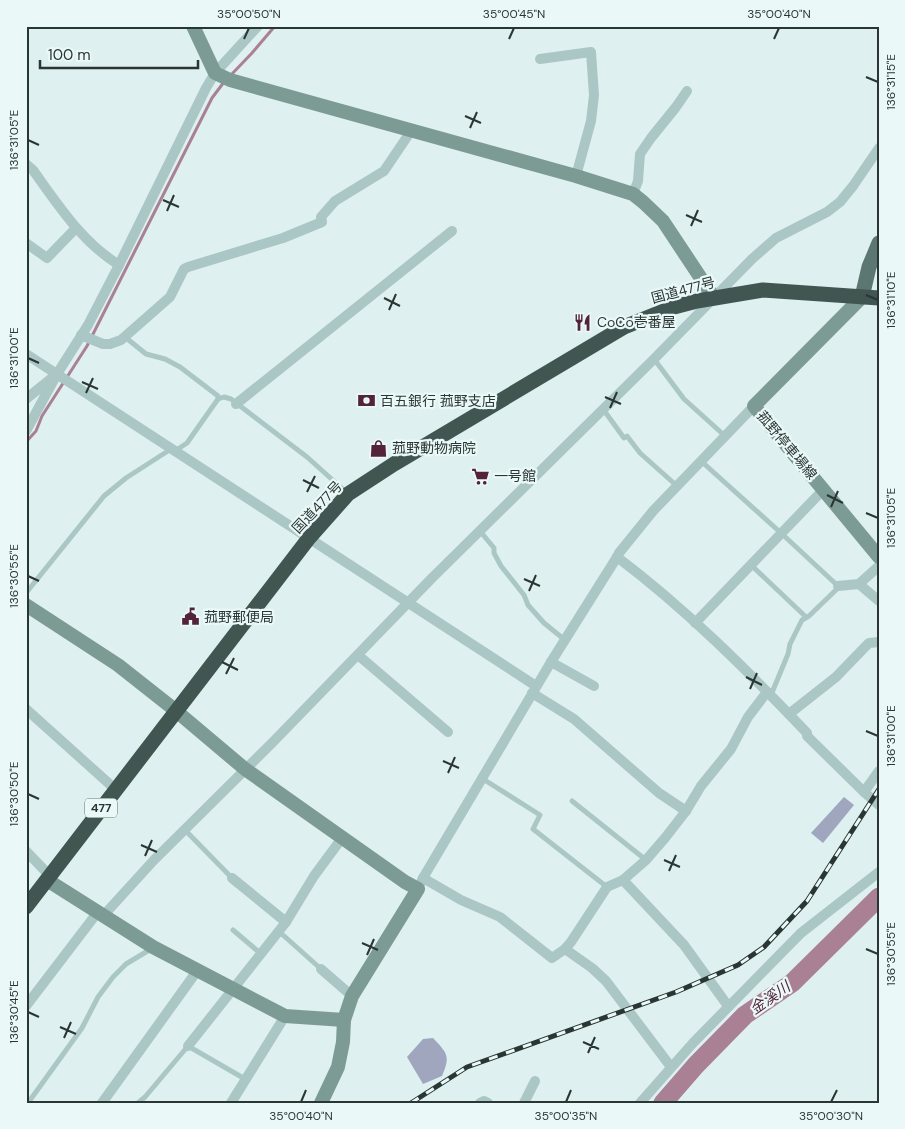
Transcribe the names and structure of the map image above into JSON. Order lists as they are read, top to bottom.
{
  "streets": {
    "highway": ["国道477号", "477"],
    "street": ["菰野停車場線"]
  },
  "crossings": [
    ["国道477号", "菰野停車場線"]
  ],
  "water": ["金溪川"],
  "places": {
    "restaurant": ["CoCo壱番屋"],
    "bank": ["百五銀行 菰野支店"],
    "shop": ["菰野動物病院"],
    "supermarket": ["一号館"],
    "public building": ["菰野郵便局"]
  },
  "scale_bar": "100 m",
  "coordinates": [
    "35°00'50\"N",
    "35°00'45\"N",
    "35°00'40\"N",
    "136°31'15\"E",
    "136°31'05\"E",
    "136°31'10\"E",
    "136°31'00\"E",
    "136°30'55\"E",
    "136°30'50\"E",
    "136°30'45\"E",
    "35°00'35\"N",
    "35°00'30\"N"
  ]
}
